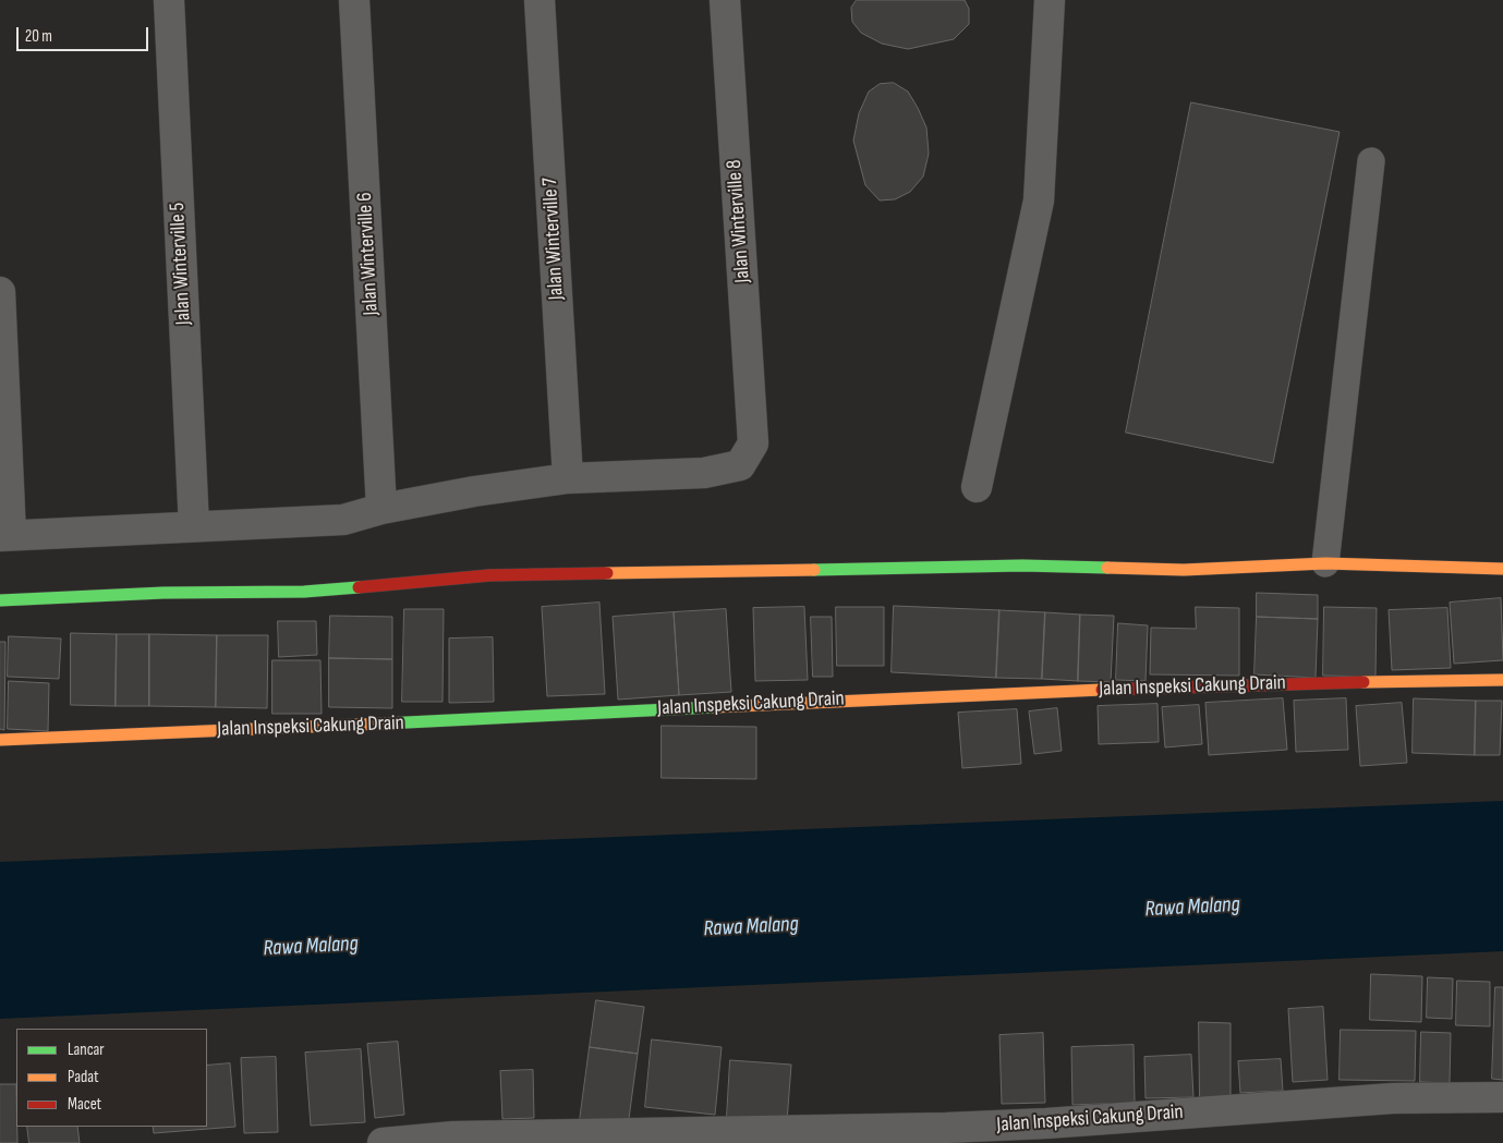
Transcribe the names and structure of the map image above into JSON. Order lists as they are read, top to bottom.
{
  "streets": {
    "street": [
      "Jalan Winterville 8",
      "Jalan Winterville 7",
      "Jalan Winterville 6",
      "Jalan Winterville 5",
      "Jalan Inspeksi Cakung Drain"
    ]
  },
  "crossings": [
    ["Jalan Winterville 8", "Jalan Winterville 7"]
  ],
  "water": ["Rawa Malang"],
  "legend": ["Lancar", "Padat", "Macet"],
  "scale_bar": "20 m"
}
